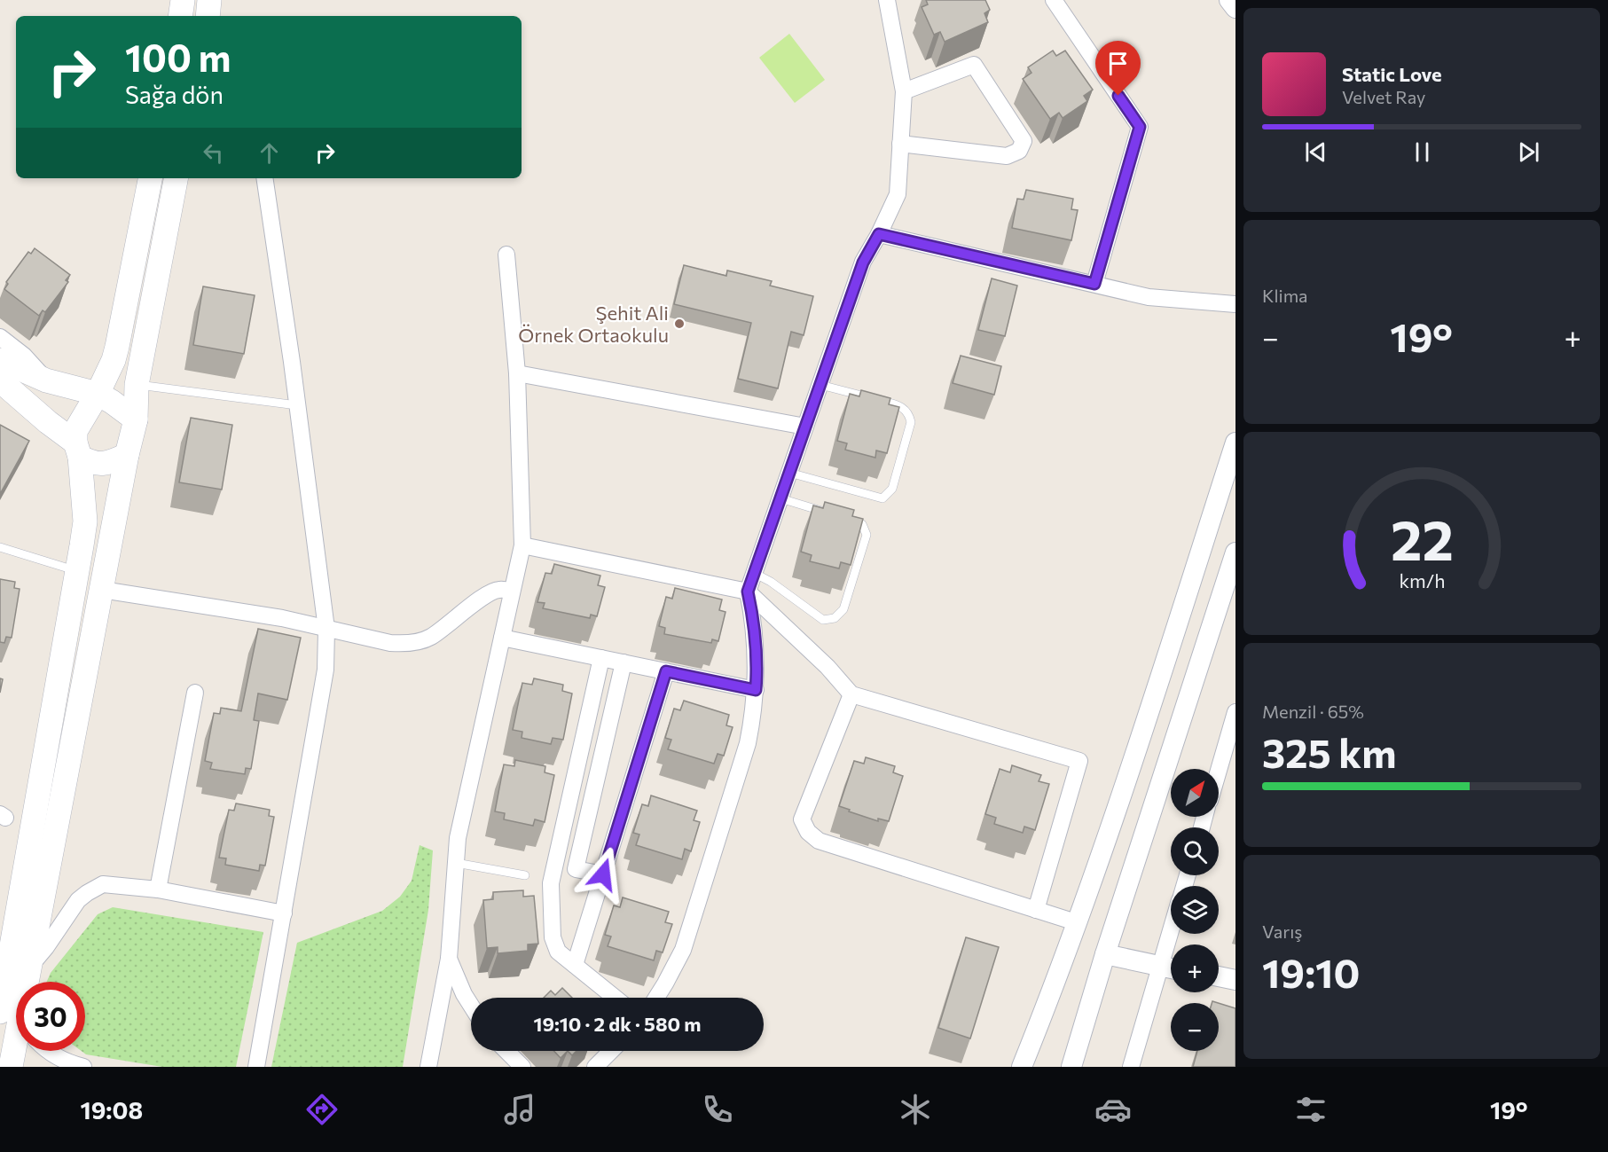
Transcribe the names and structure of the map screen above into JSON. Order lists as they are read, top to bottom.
{
  "places": ["Şehit Ali Örnek Ortaokulu"],
  "north": "top right",
  "page": {
    "turn": ["100 m", "Sağa dön"],
    "song": ["Static Love", "Velvet Ray"],
    "tile": [
      "Klima",
      ["Menzil · 65%", "325 km"],
      ["Varış", "19:10"]
    ],
    "heat": ["−", "19°", "+"],
    "map_buttons": ["+", "−"],
    "limit": "30",
    "trip": "19:10 · 2 dk · 580 m",
    "tabs": ["19:08", "19°"],
    "gauge": ["22", "km/h"]
  }
}
